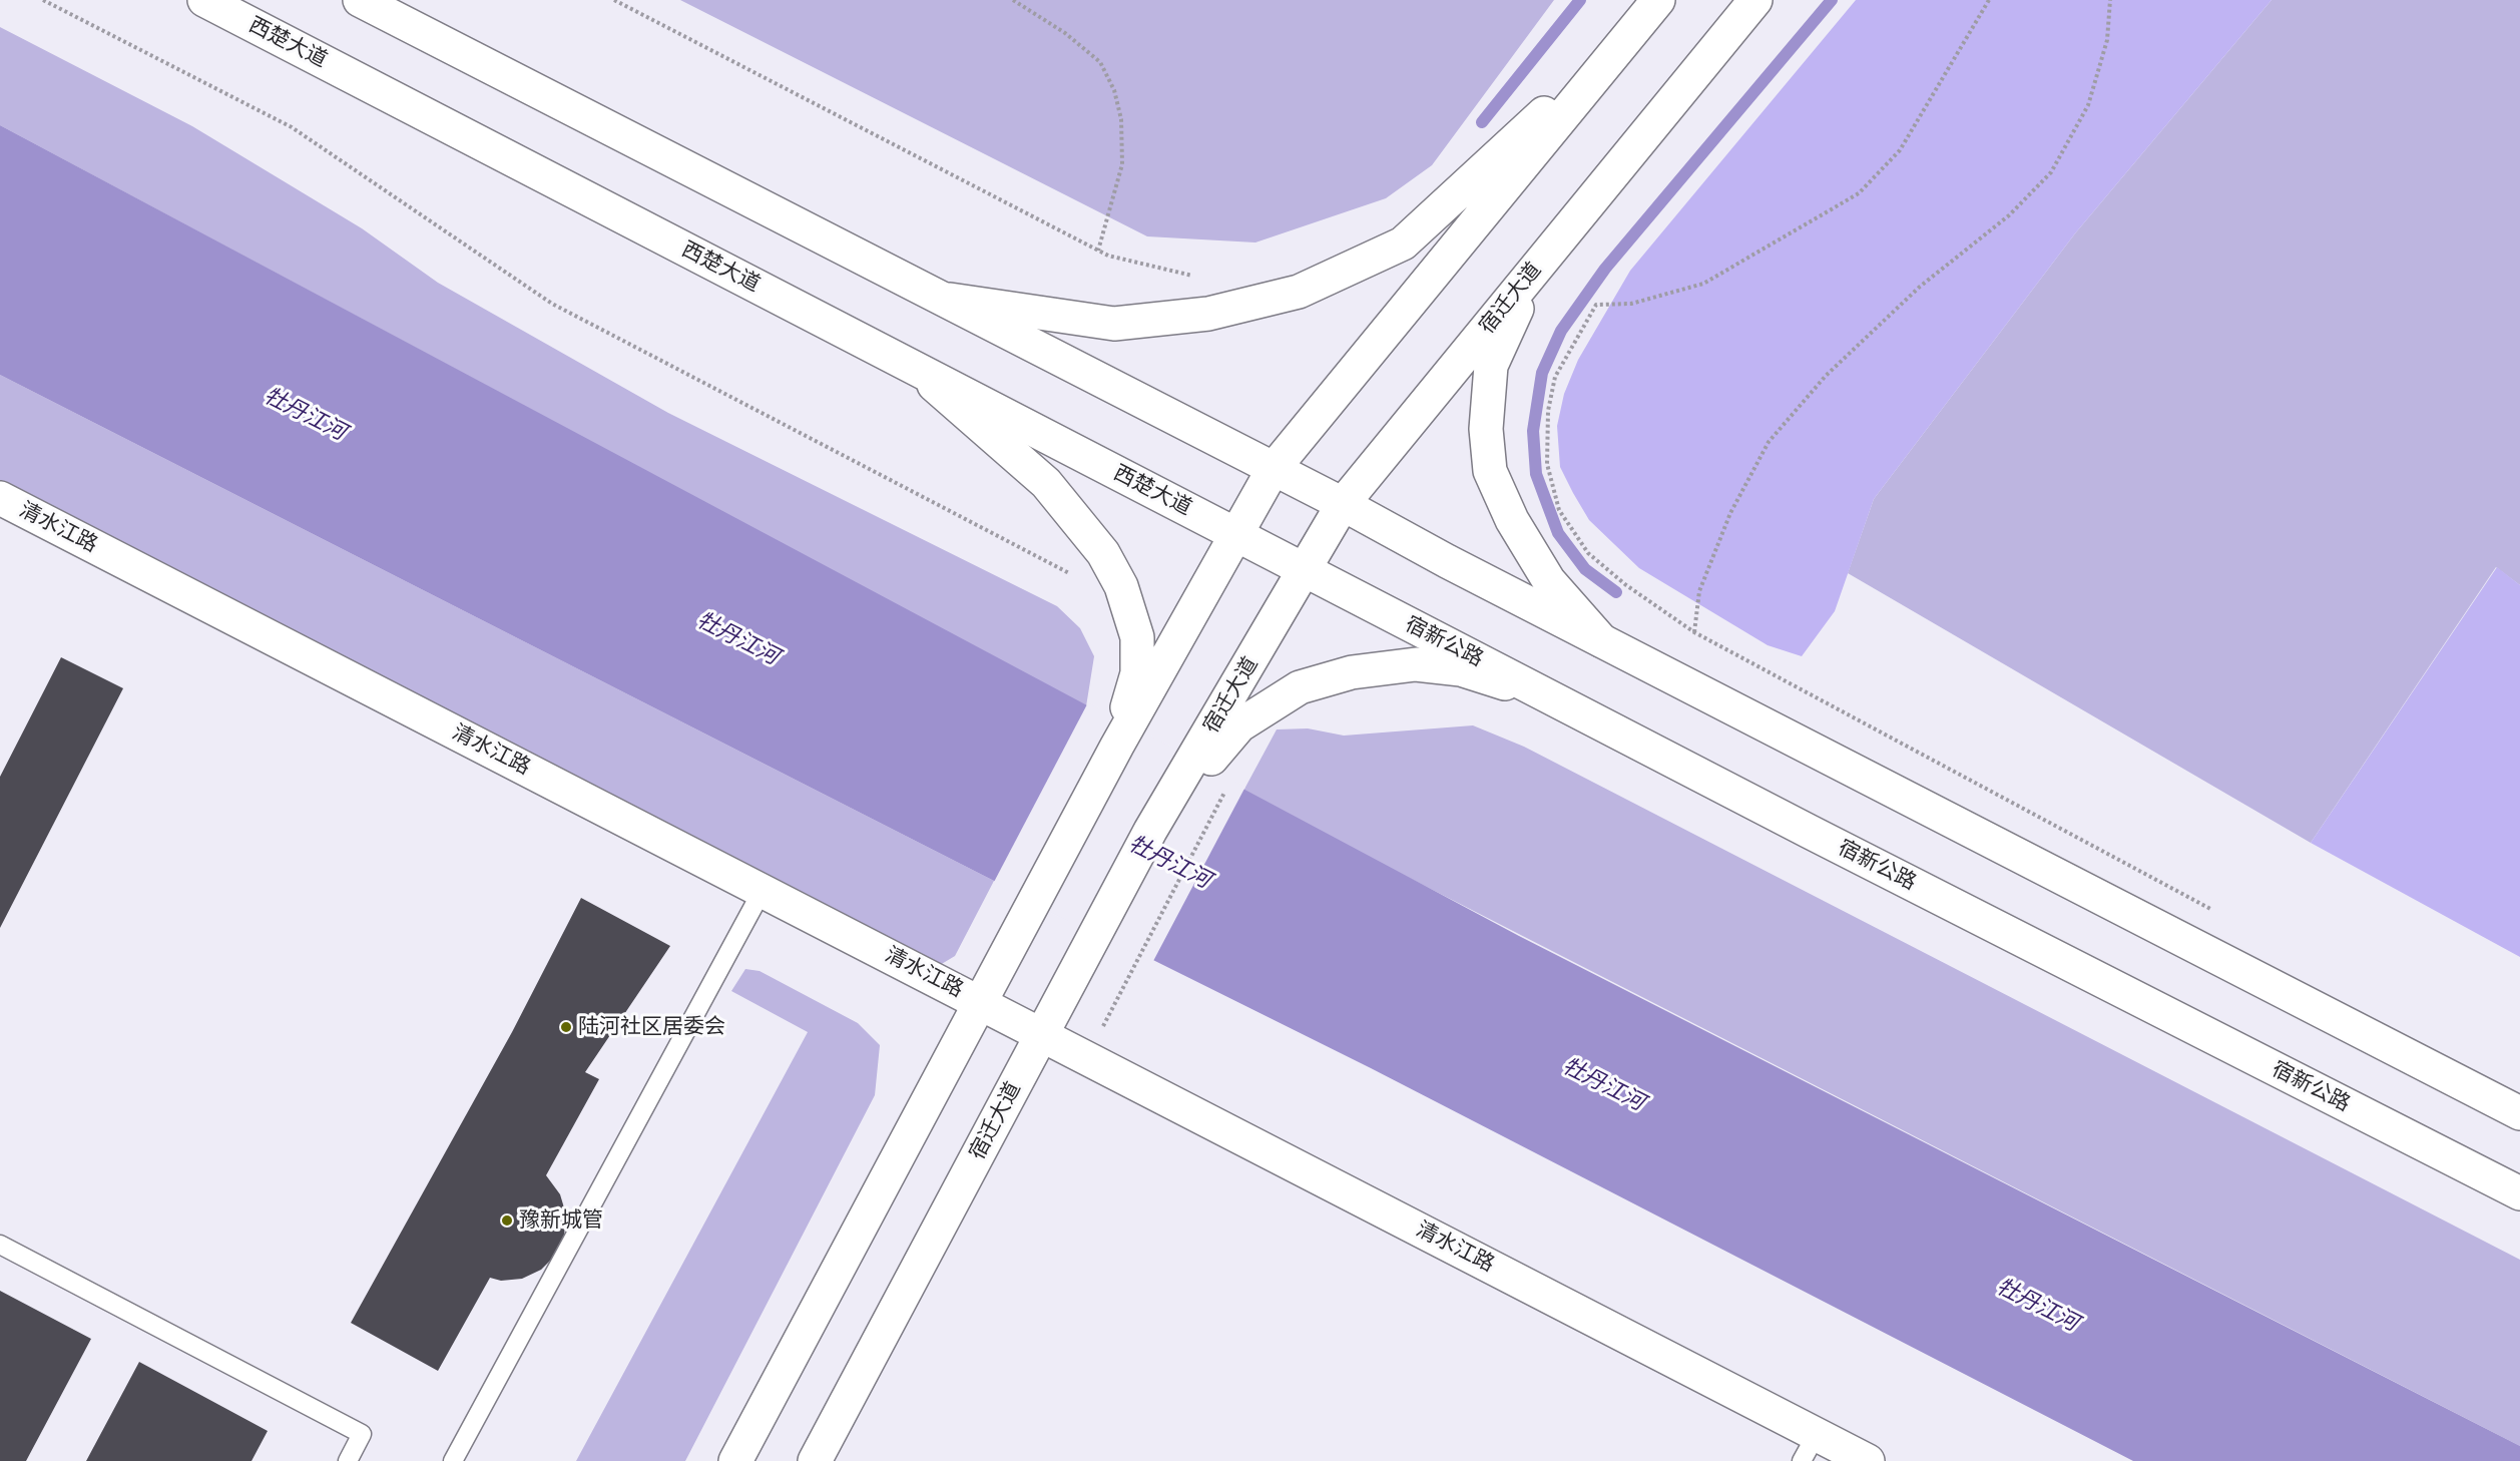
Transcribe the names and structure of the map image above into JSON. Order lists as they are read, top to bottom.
{
  "streets": {
    "main road": [
      "西楚大道",
      "宿迁大道",
      "清水江路",
      "宿新公路"
    ]
  },
  "crossings": [
    ["西楚大道", "宿新公路"],
    ["宿迁大道", "清水江路"],
    ["宿迁大道", "宿新公路"]
  ],
  "water": ["牡丹江河"],
  "places": ["陆河社区居委会", "豫新城管"]
}
